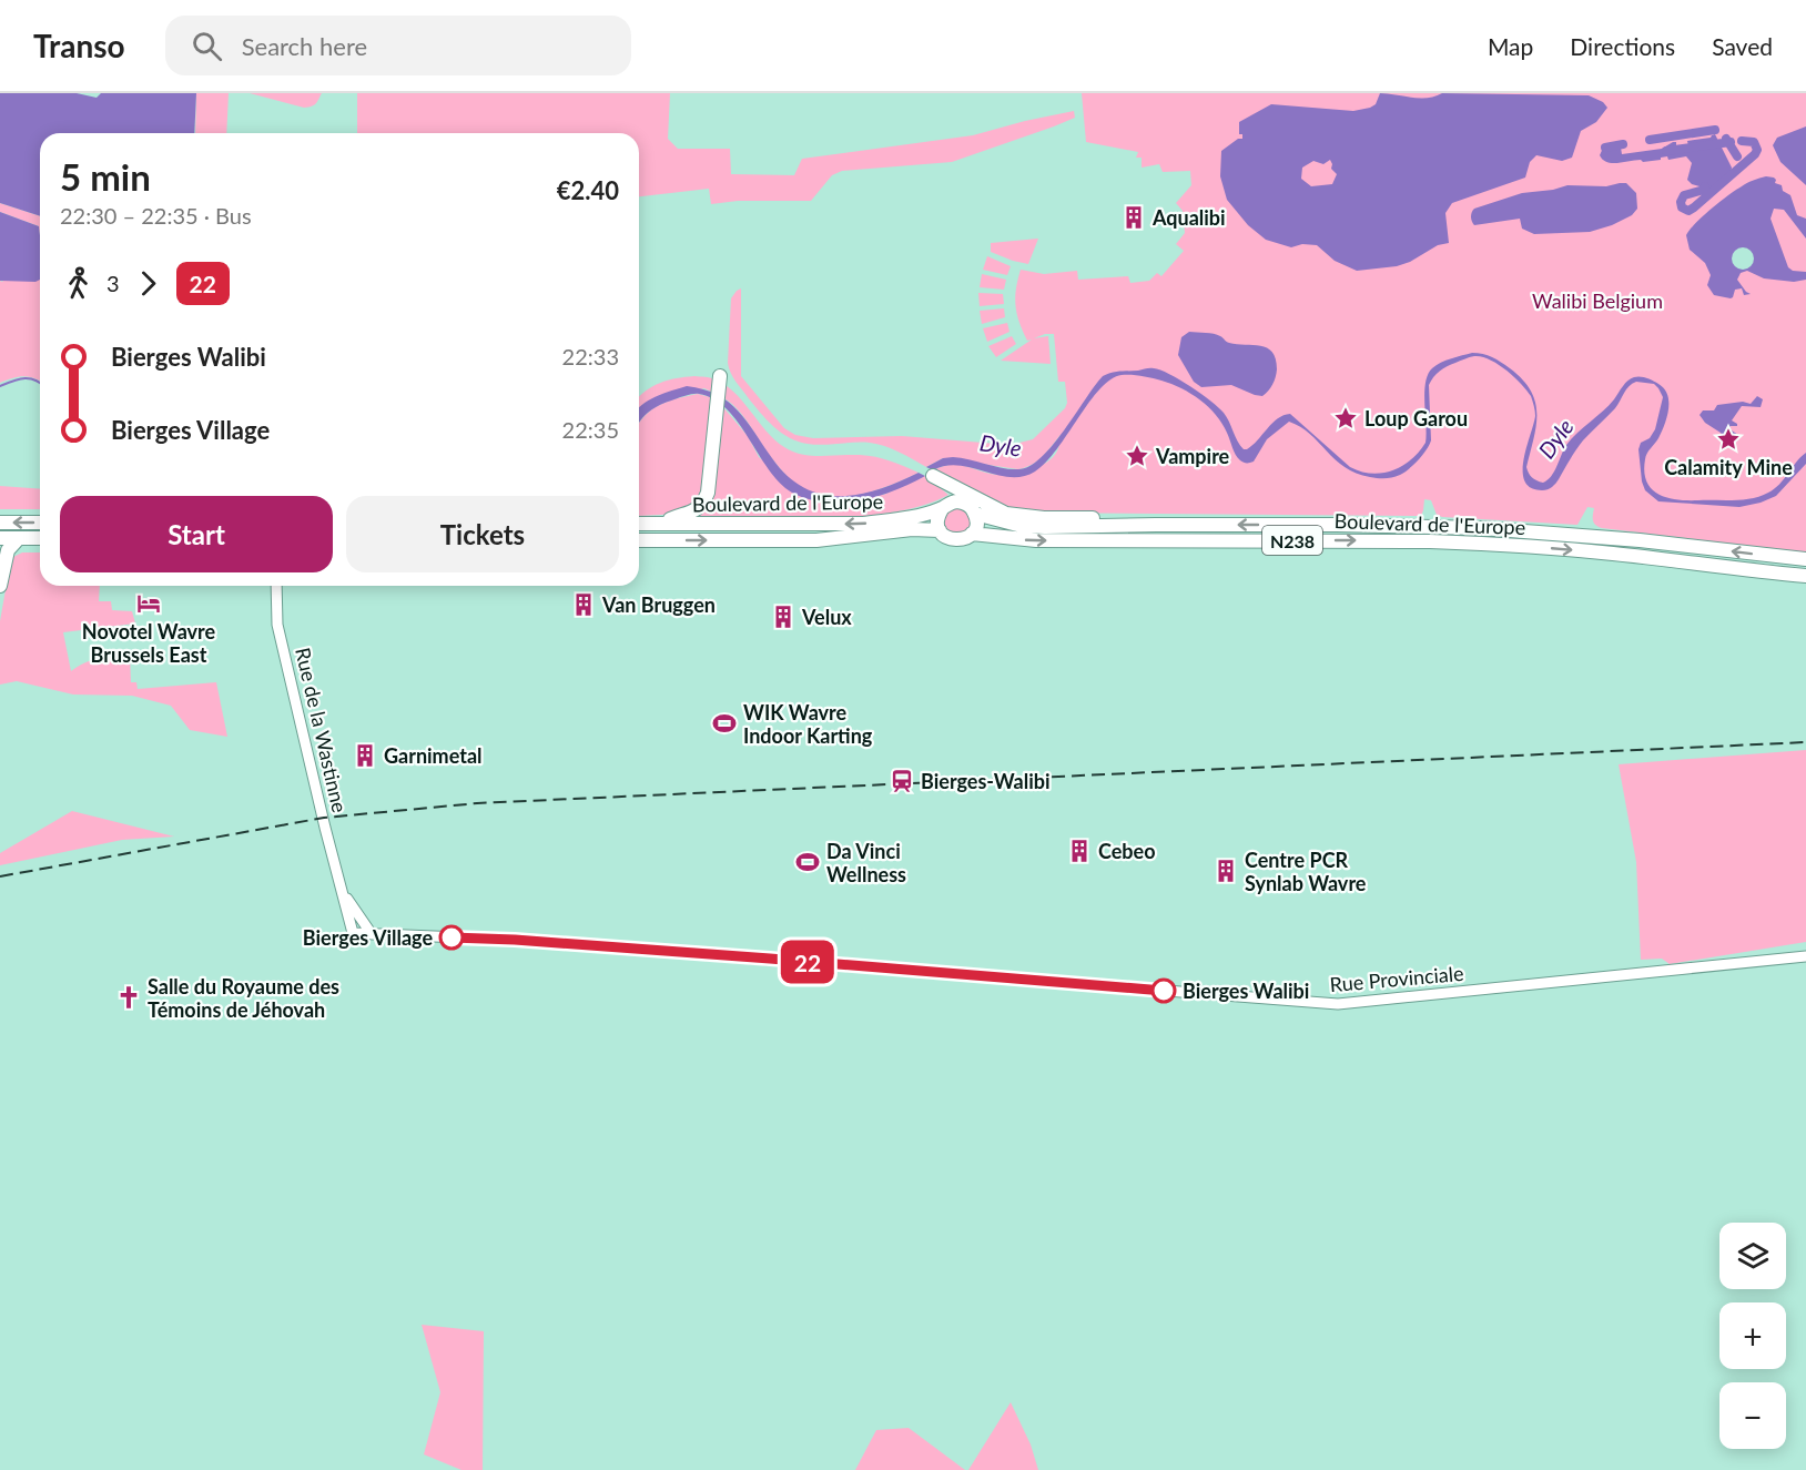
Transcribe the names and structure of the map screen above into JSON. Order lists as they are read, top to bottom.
{
  "streets": {
    "highway": ["Boulevard de l'Europe", "N238"],
    "main road": ["Rue de la Wastinne", "Rue Provinciale"]
  },
  "crossings": [
    ["Rue de la Wastinne", "Rue Provinciale"]
  ],
  "water": ["Dyle"],
  "parks": ["Walibi Belgium"],
  "places": {
    "building": [
      "Aqualibi",
      "Van Bruggen",
      "Velux",
      "Garnimetal",
      "Cebeo",
      "Centre PCR Synlab Wavre"
    ],
    "place": ["Loup Garou", "Calamity Mine", "Vampire"],
    "hotel": ["Novotel Wavre Brussels East"],
    "sports": ["WIK Wavre Indoor Karting", "Da Vinci Wellness"],
    "station": ["Bierges-Walibi"],
    "other": ["Bierges Village", "Bierges Walibi"],
    "church": ["Salle du Royaume des Témoins de Jéhovah"]
  },
  "lines": ["bus line 22"],
  "page": {
    "header": "Transo",
    "search": "Search here",
    "nav": ["Map", "Directions", "Saved"],
    "on_map": "22",
    "heading": ["5 min", "22:30 – 22:35 · Bus", "€2.40"],
    "legs": ["3", "22"],
    "list": [
      {
        "name": "Bierges Walibi",
        "value": "22:33"
      },
      {
        "name": "Bierges Village",
        "value": "22:35"
      }
    ],
    "buttons": ["Start", "Tickets"],
    "map_buttons": ["+", "−"]
  }
}
